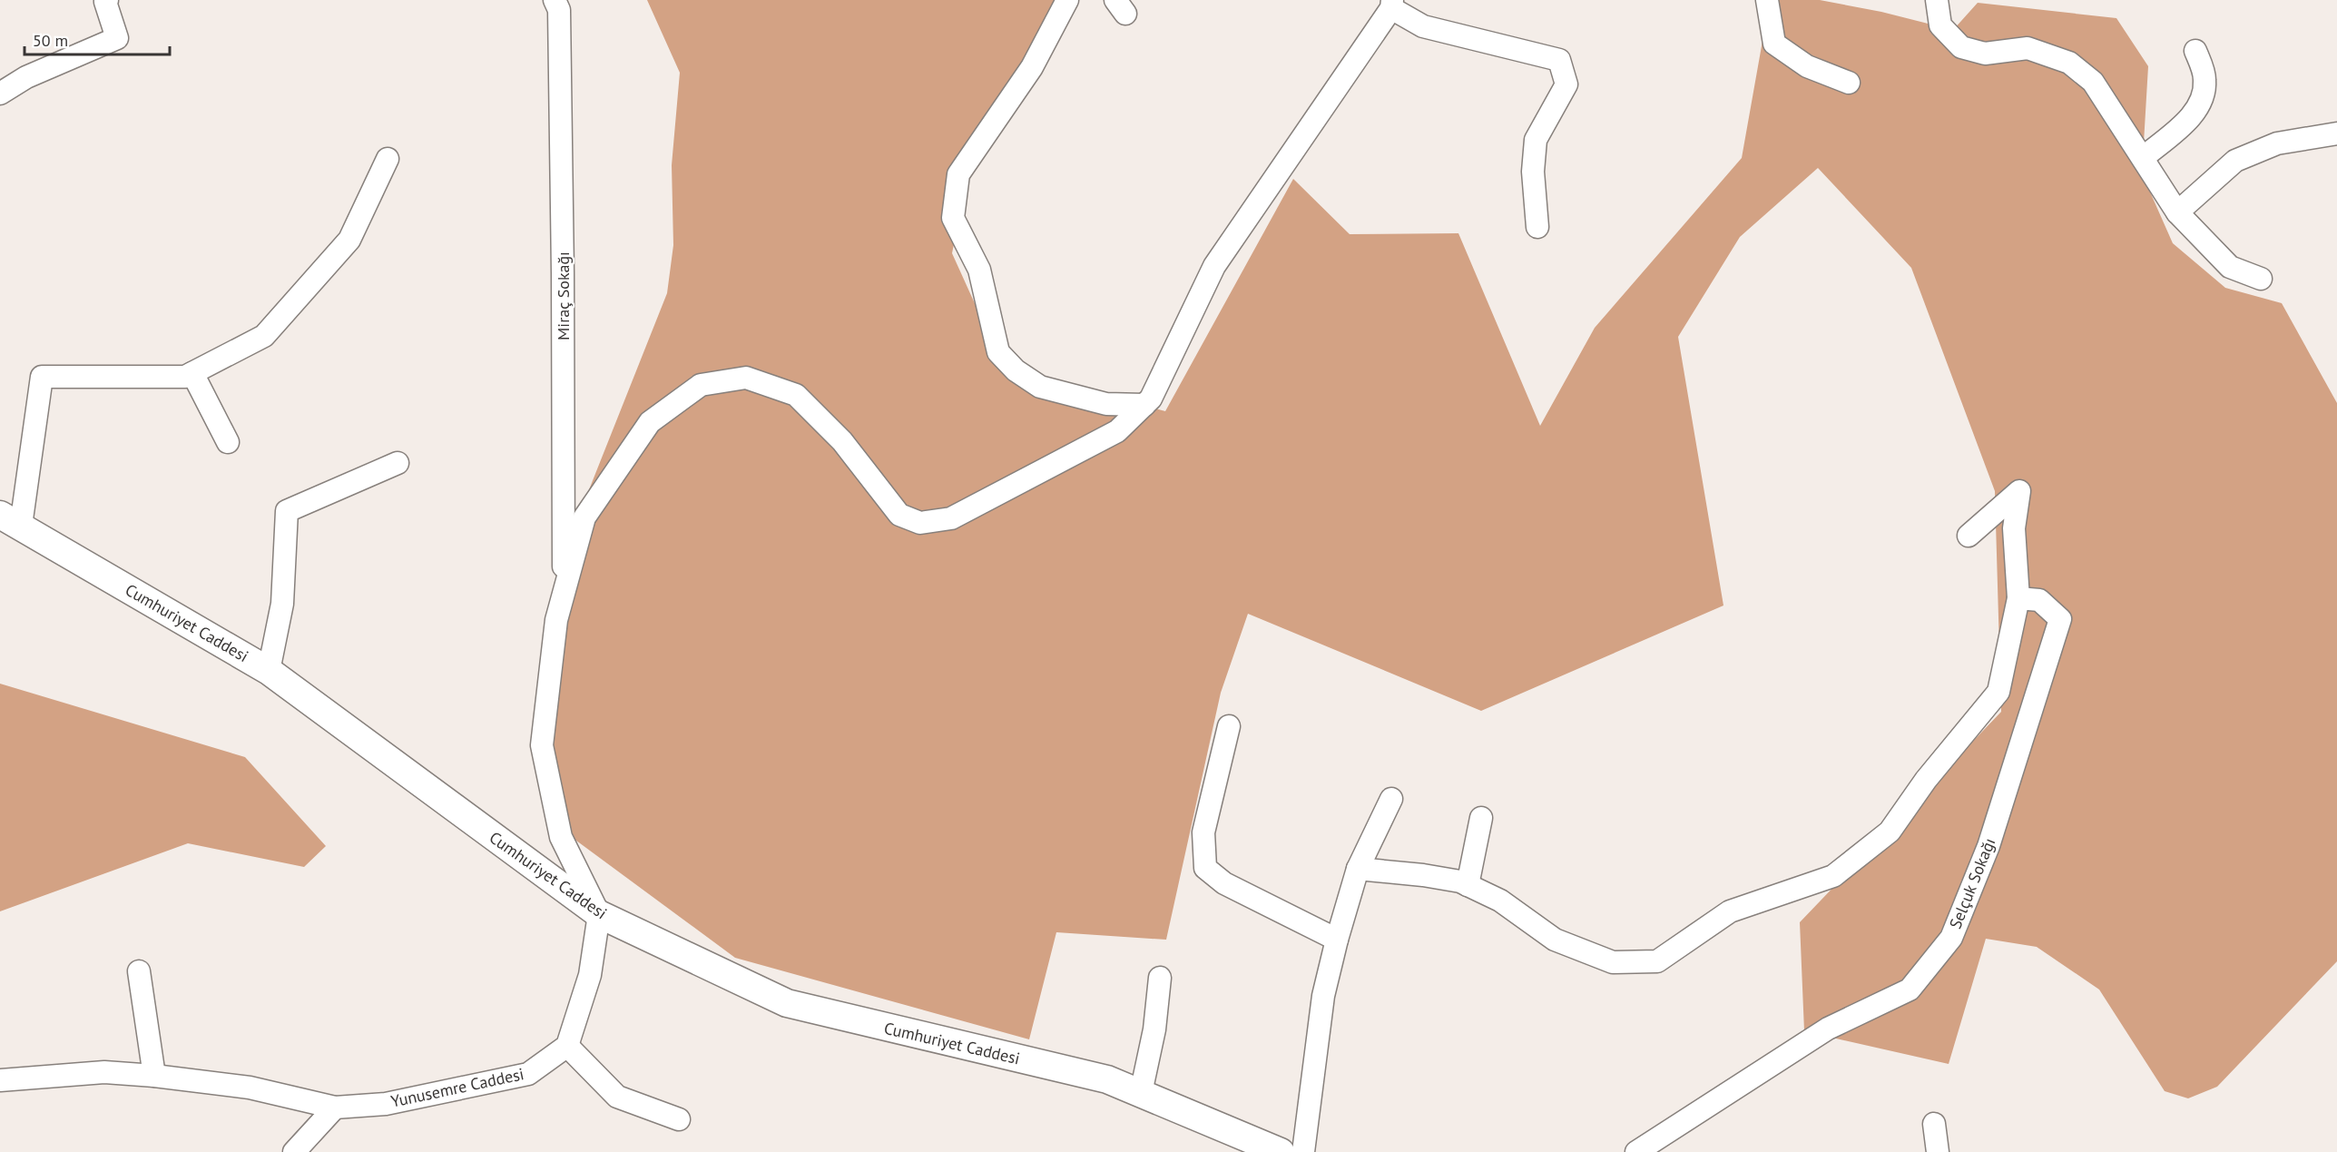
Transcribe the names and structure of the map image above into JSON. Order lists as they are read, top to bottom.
{
  "streets": {
    "main road": ["Cumhuriyet Caddesi"],
    "street": ["Miraç Sokağı", "Selçuk Sokağı", "Yunusemre Caddesi"]
  },
  "scale_bar": "50 m"
}
